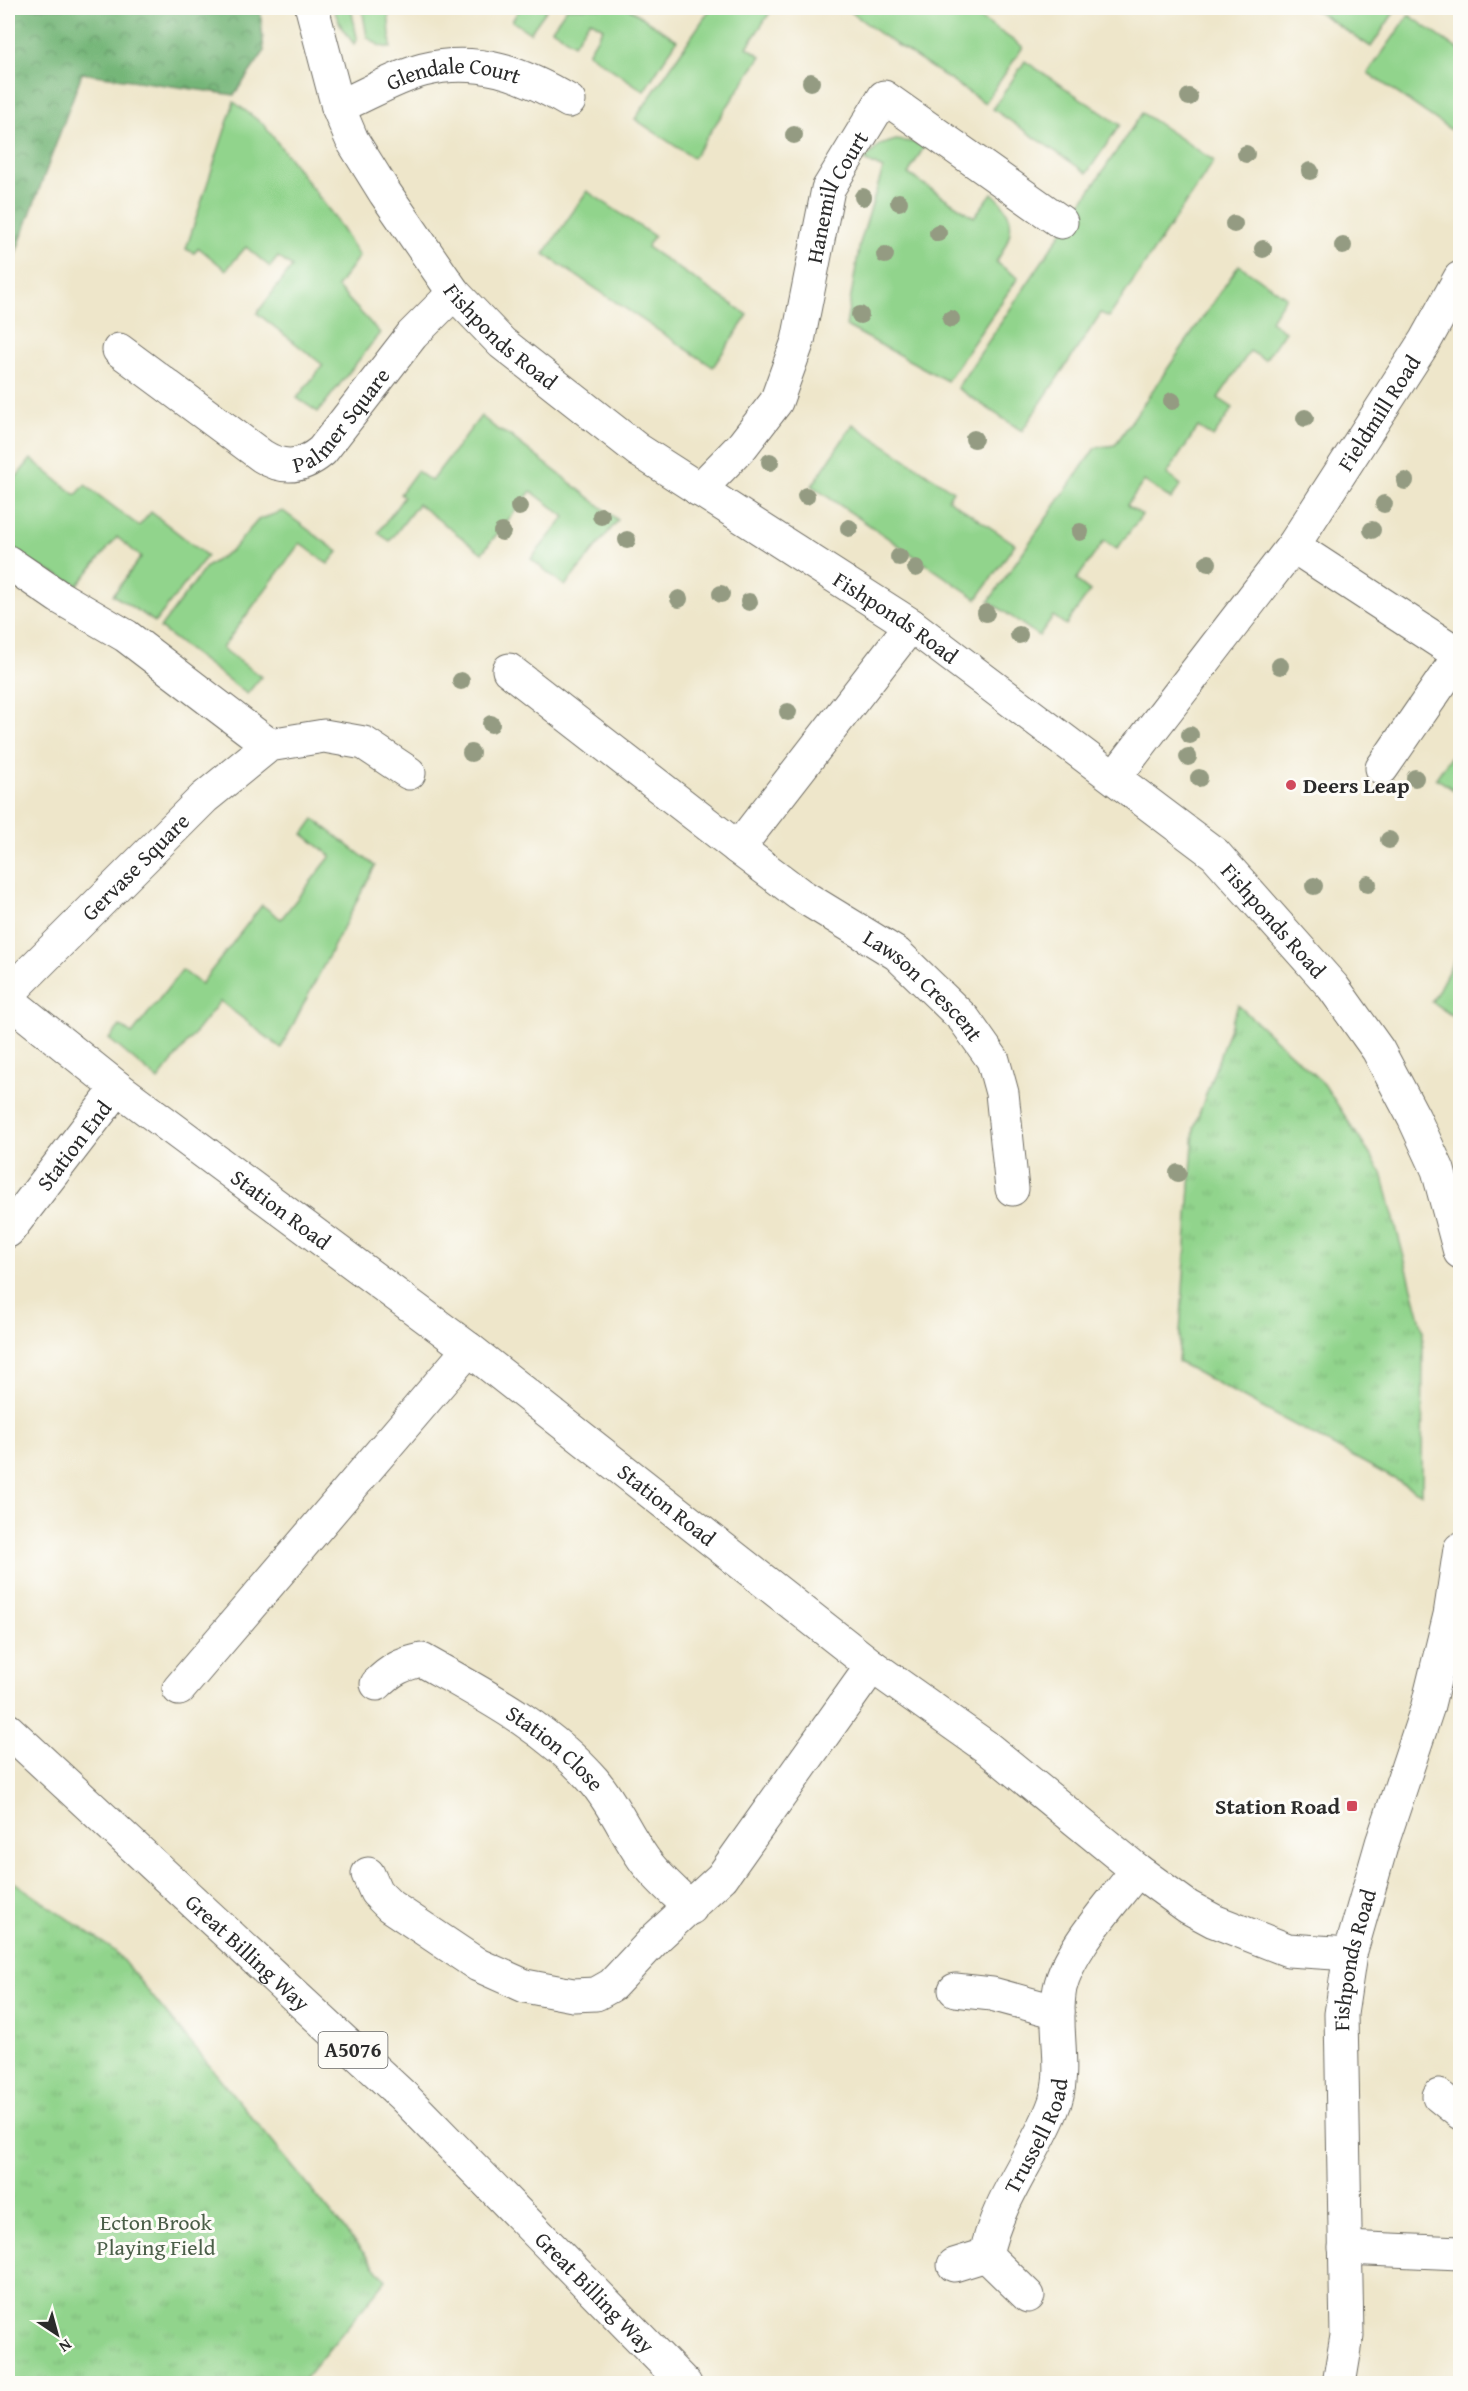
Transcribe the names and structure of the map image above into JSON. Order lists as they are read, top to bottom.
{
  "streets": {
    "street": [
      "Glendale Court",
      "Hanemill Court",
      "Fishponds Road",
      "Palmer Square",
      "Fieldmill Road",
      "Gervase Square",
      "Lawson Crescent",
      "Station End",
      "Station Road",
      "Station Close",
      "Great Billing Way",
      "A5076",
      "Trussell Road"
    ]
  },
  "crossings": [
    ["Glendale Court", "Fishponds Road"],
    ["Hanemill Court", "Fishponds Road"],
    ["Fishponds Road", "Palmer Square"],
    ["Fishponds Road", "Fieldmill Road"],
    ["Fishponds Road", "Station Road"],
    ["Station End", "Station Road"],
    ["Station Road", "Trussell Road"]
  ],
  "parks": ["Ecton Brook Playing Field"],
  "places": {
    "other": ["Deers Leap"],
    "transit": ["Station Road"]
  },
  "north": "bottom right"
}
